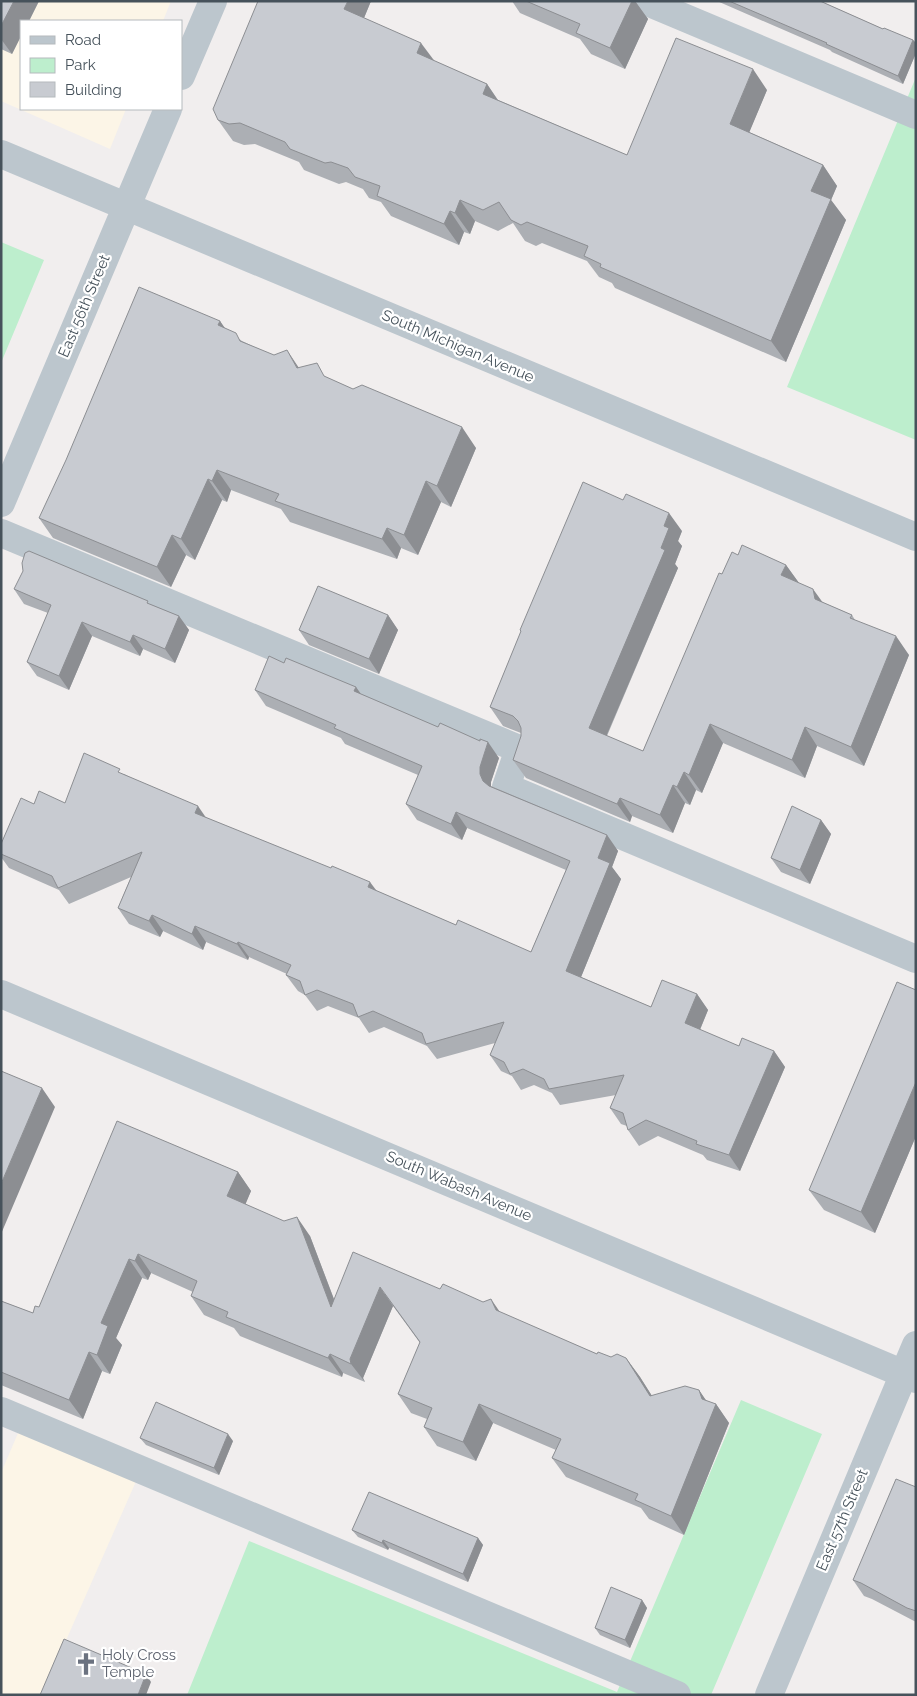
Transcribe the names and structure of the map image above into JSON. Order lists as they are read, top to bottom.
{
  "streets": {
    "street": [
      "East 56th Street",
      "South Michigan Avenue",
      "South Wabash Avenue",
      "East 57th Street"
    ]
  },
  "crossings": [
    ["East 56th Street", "South Michigan Avenue"],
    ["South Wabash Avenue", "East 57th Street"]
  ],
  "places": {
    "church": ["Holy Cross Temple"]
  },
  "legend": ["Road", "Park", "Building"]
}
